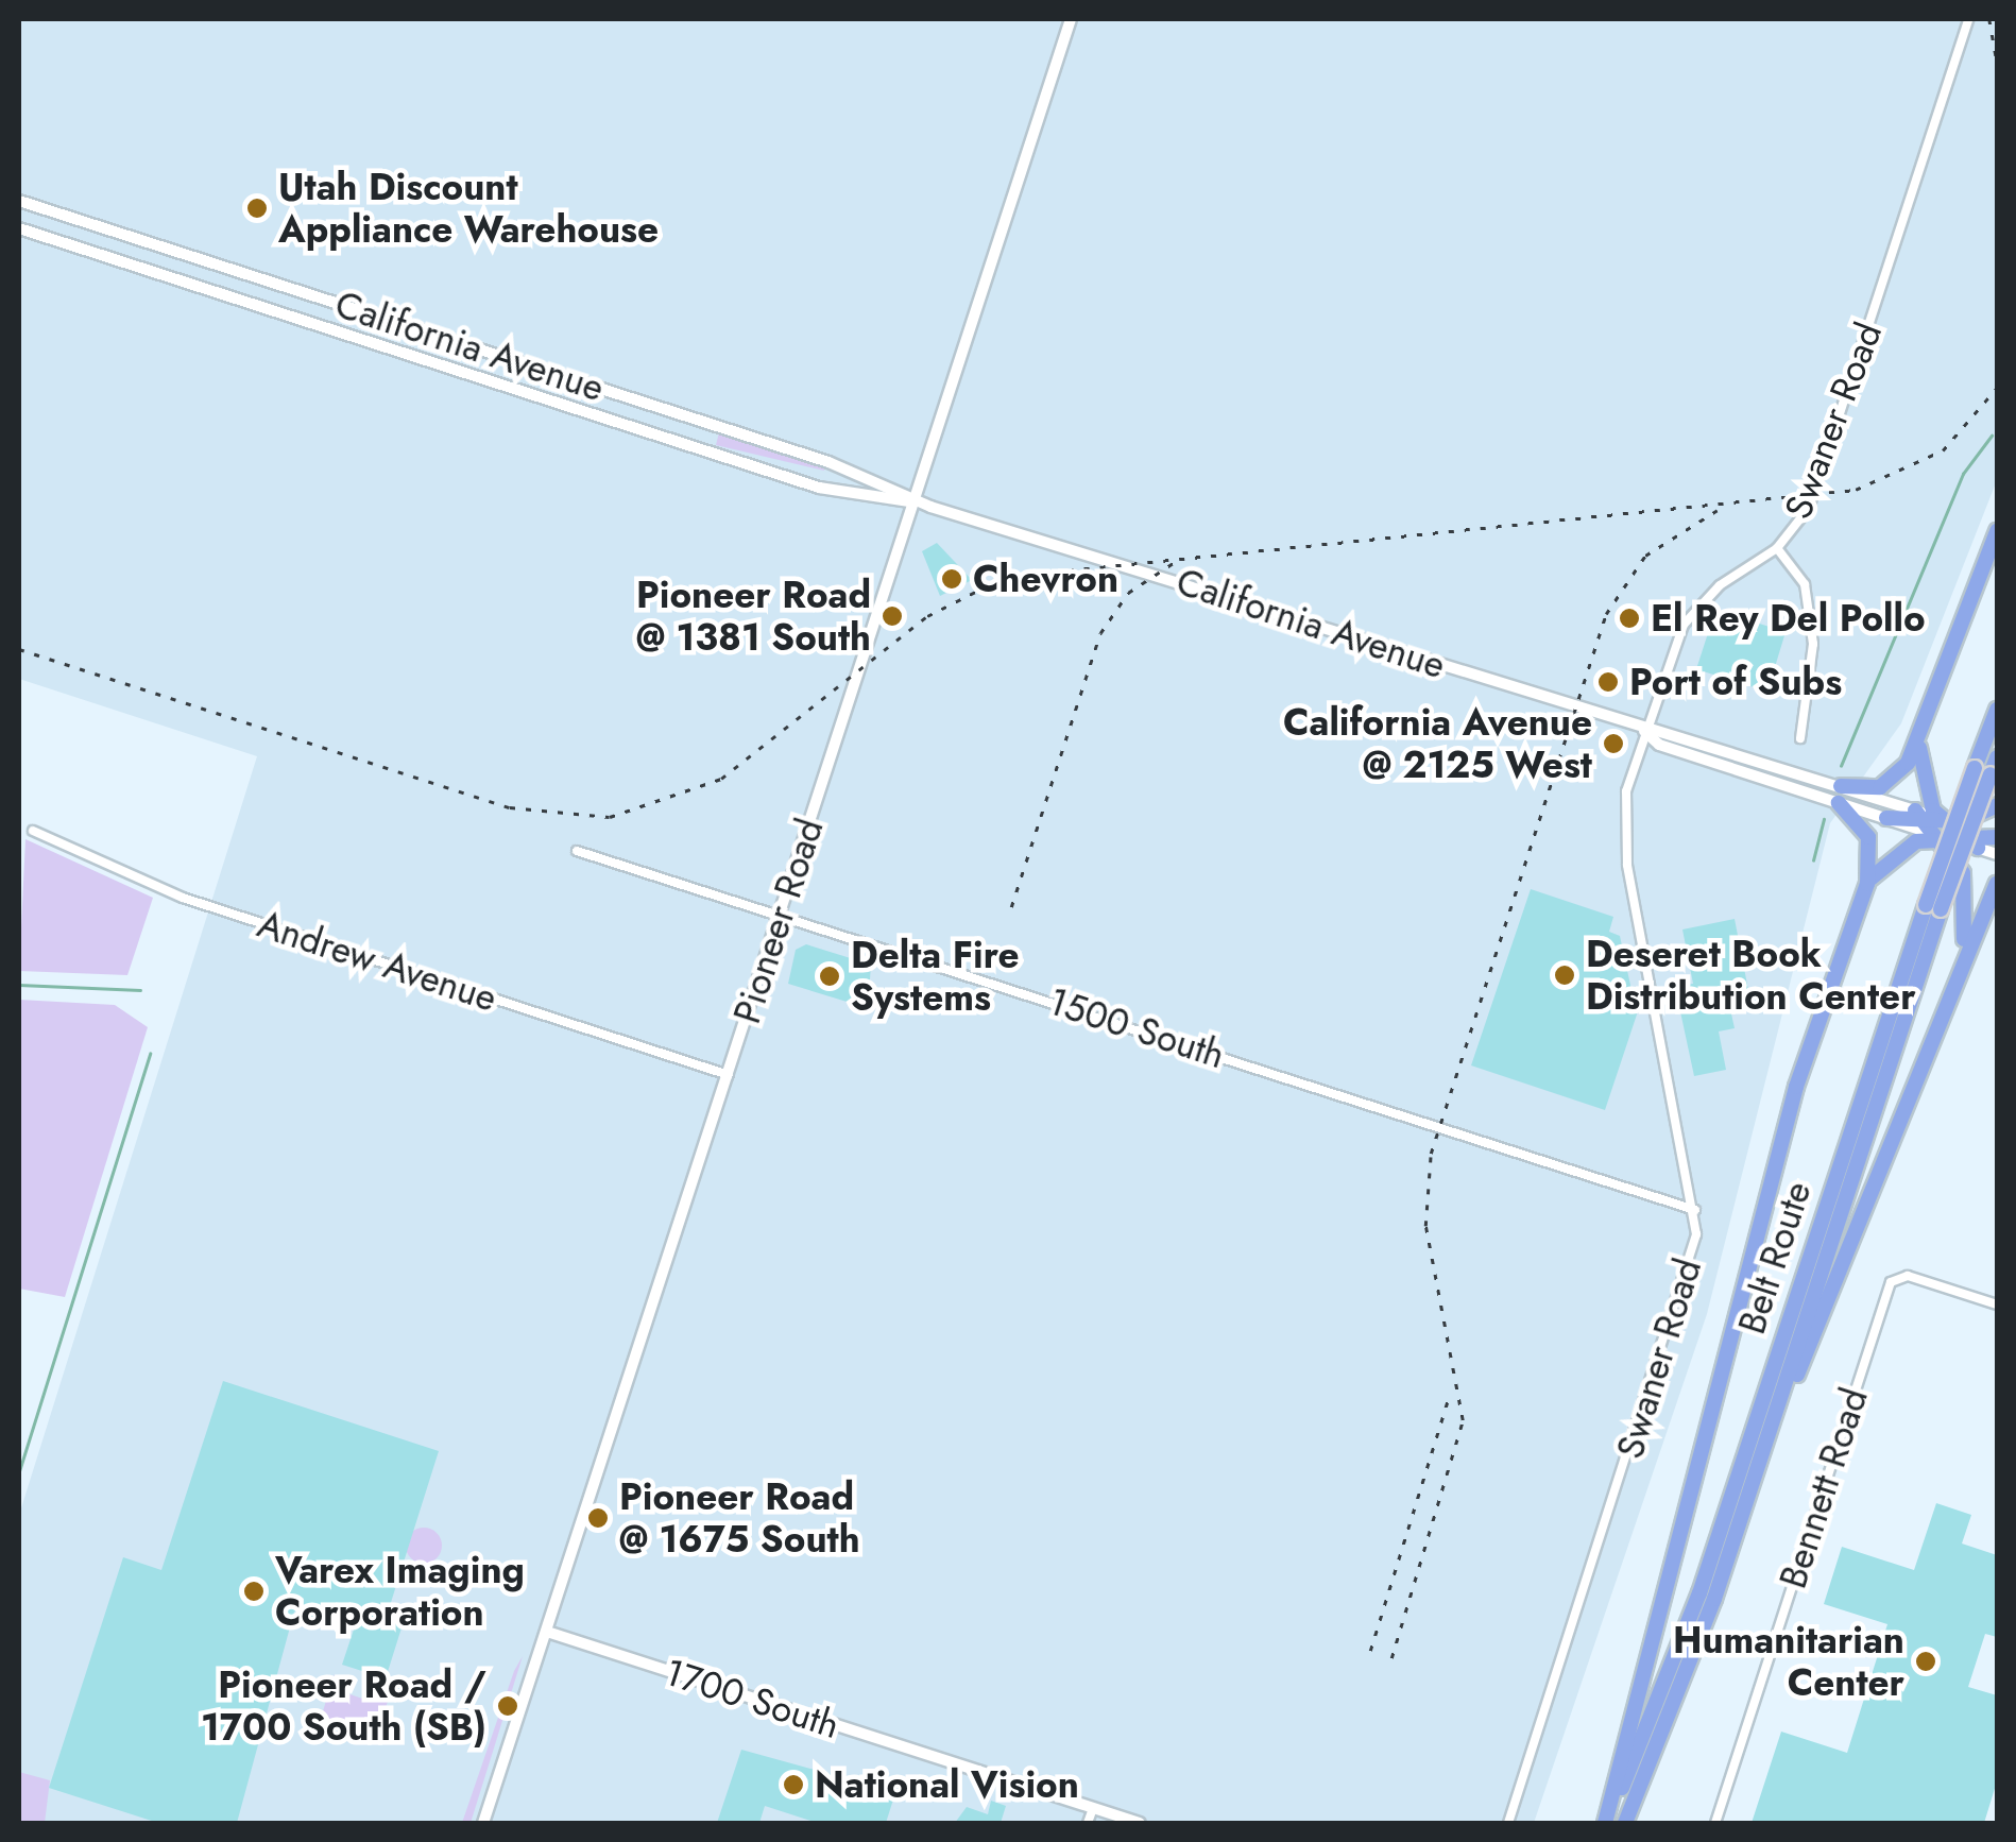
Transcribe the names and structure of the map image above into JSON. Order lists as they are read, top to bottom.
{
  "streets": {
    "highway": ["Belt Route"],
    "main road": ["California Avenue", "Pioneer Road", "1700 South"],
    "street": [
      "Swaner Road",
      "Andrew Avenue",
      "1500 South",
      "Bennett Road"
    ]
  },
  "crossings": [
    ["California Avenue", "Swaner Road"],
    ["California Avenue", "Pioneer Road"],
    ["Swaner Road", "1500 South"],
    ["Pioneer Road", "Andrew Avenue"],
    ["Pioneer Road", "1500 South"],
    ["Pioneer Road", "1700 South"]
  ],
  "places": [
    "Utah Discount Appliance Warehouse",
    "Chevron",
    "Pioneer Road @ 1381 South",
    "El Rey Del Pollo",
    "Port of Subs",
    "California Avenue @ 2125 West",
    "Deseret Book Distribution Center",
    "Delta Fire Systems",
    "Pioneer Road @ 1675 South",
    "Varex Imaging Corporation",
    "Humanitarian Center",
    "Pioneer Road / 1700 South (SB)",
    "National Vision"
  ]
}
